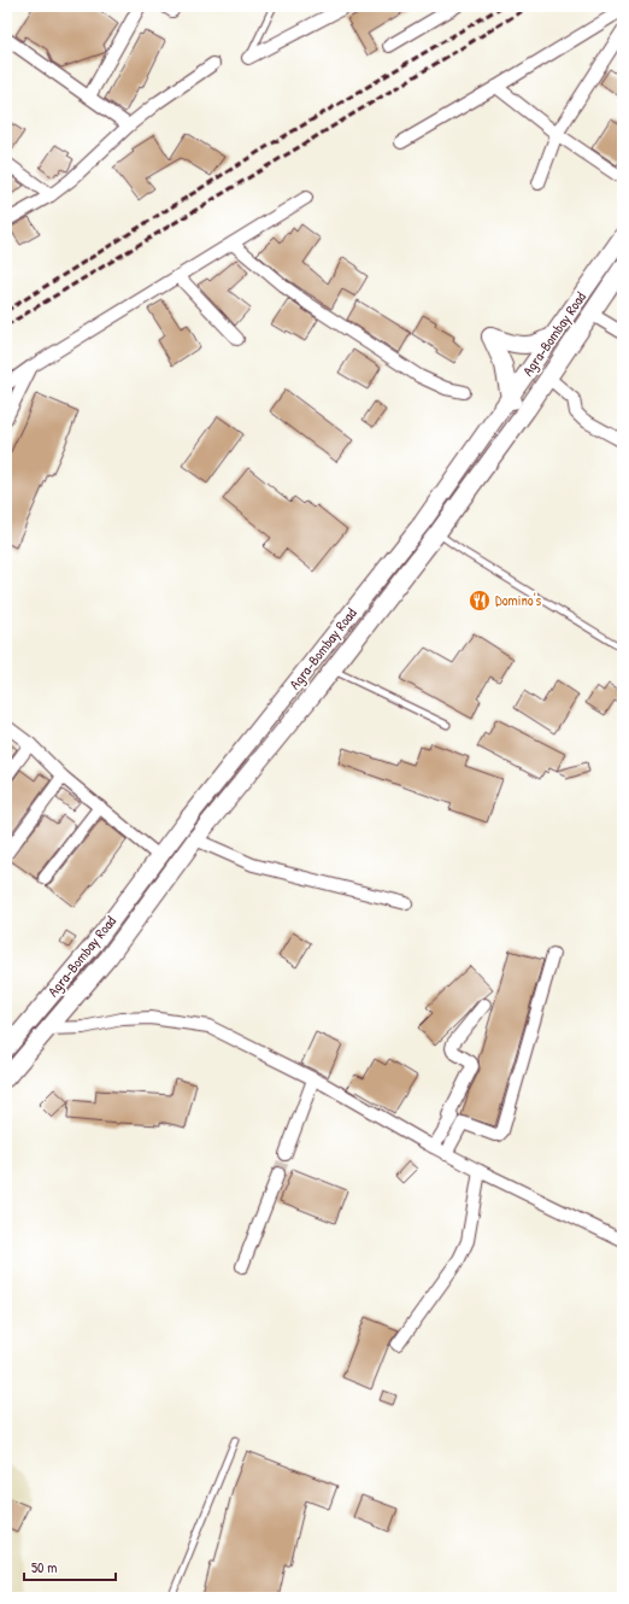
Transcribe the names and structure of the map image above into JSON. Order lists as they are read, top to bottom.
{
  "streets": {
    "main road": ["Agra-Bombay Road"]
  },
  "places": {
    "restaurant": ["Domino's"]
  },
  "scale_bar": "50 m"
}
